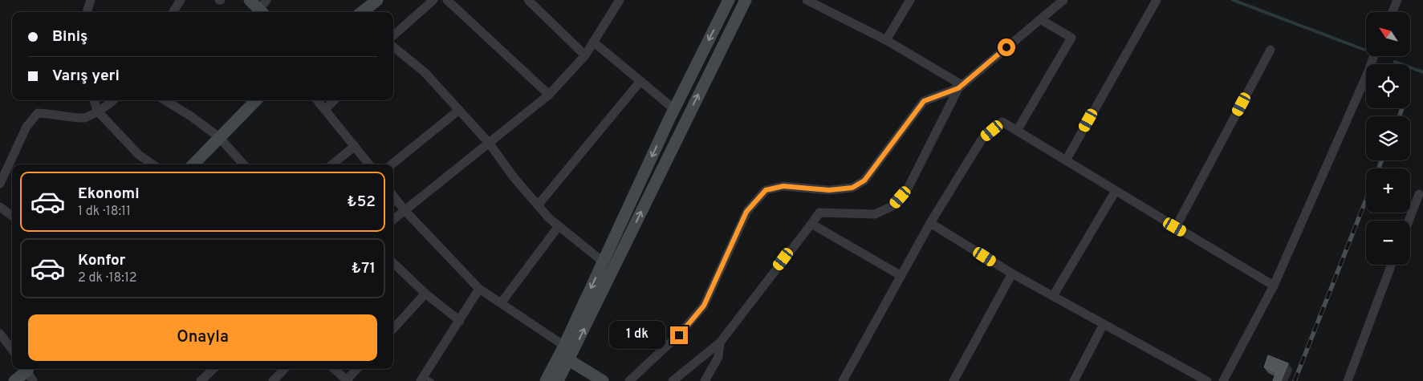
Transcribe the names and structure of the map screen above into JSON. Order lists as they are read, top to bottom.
{
  "north": "top left",
  "page": {
    "map_buttons": ["+", "−"],
    "banner": ["Biniş", "Varış yeri"],
    "list": [
      {
        "name": "Ekonomi",
        "note": "1 dk · 18:11",
        "value": "₺52"
      },
      {
        "name": "Konfor",
        "note": "2 dk · 18:12",
        "value": "₺71"
      }
    ],
    "buttons": "Onayla",
    "bubble": "1 dk"
  }
}
